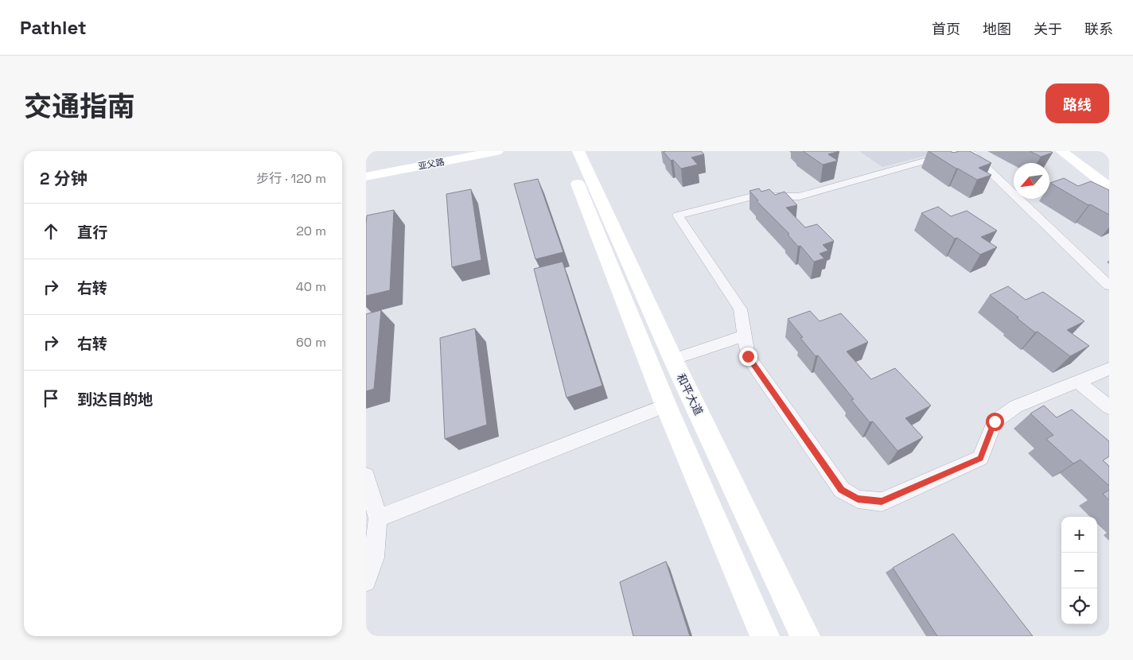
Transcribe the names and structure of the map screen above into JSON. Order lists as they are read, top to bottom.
{
  "streets": {
    "main road": ["亚父路", "和平大道"]
  },
  "north": "bottom left",
  "page": {
    "header": "Pathlet",
    "nav": [
      "首页",
      "地图",
      "关于",
      "联系"
    ],
    "title": "交通指南",
    "buttons": "路线",
    "heading": ["2 分钟", "步行 · 120 m"],
    "list": [
      ["直行", "20 m"],
      ["右转", "40 m"],
      ["右转", "60 m"],
      "到达目的地"
    ],
    "map_buttons": ["+", "−"]
  }
}
